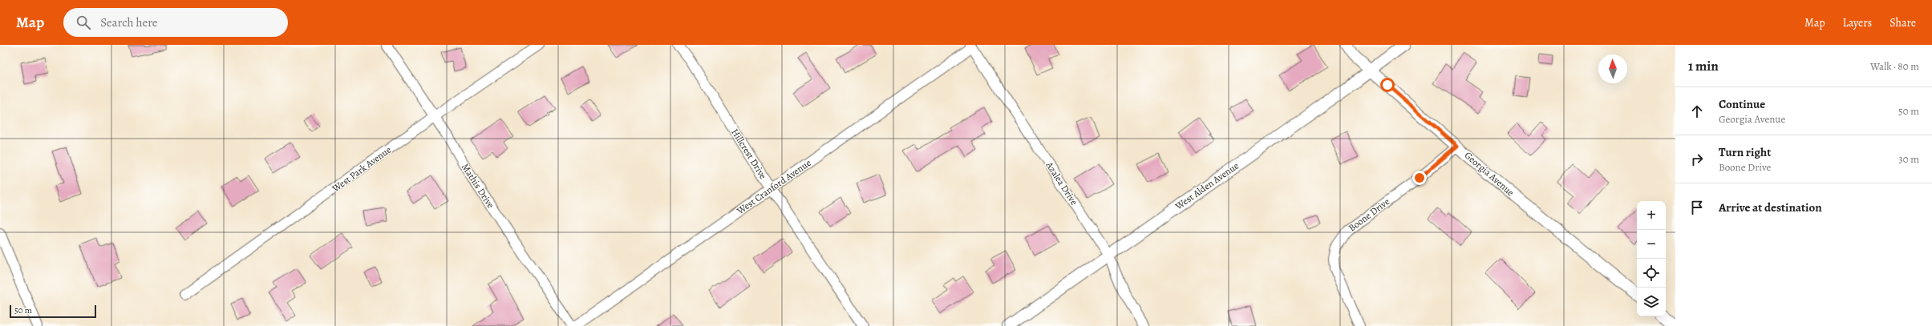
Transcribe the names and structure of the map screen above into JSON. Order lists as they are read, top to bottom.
{
  "streets": {
    "street": [
      "Hillcrest Drive",
      "West Park Avenue",
      "Georgia Avenue",
      "Azalea Drive",
      "Mathis Drive",
      "West Alden Avenue",
      "West Cranford Avenue",
      "Boone Drive"
    ]
  },
  "crossings": [
    ["Hillcrest Drive", "West Cranford Avenue"],
    ["West Park Avenue", "Mathis Drive"],
    ["Georgia Avenue", "West Alden Avenue"],
    ["Georgia Avenue", "Boone Drive"],
    ["Azalea Drive", "West Alden Avenue"],
    ["Azalea Drive", "West Cranford Avenue"]
  ],
  "scale_bar": "50 m",
  "north": "top",
  "page": {
    "header": "Map",
    "search": "Search here",
    "nav": ["Map", "Layers", "Share"],
    "heading": ["1 min", "Walk · 80 m"],
    "list": [
      ["Continue", "Georgia Avenue", "50 m"],
      ["Turn right", "Boone Drive", "30 m"],
      "Arrive at destination"
    ],
    "map_buttons": ["+", "−"],
    "scale": "50 m"
  }
}
